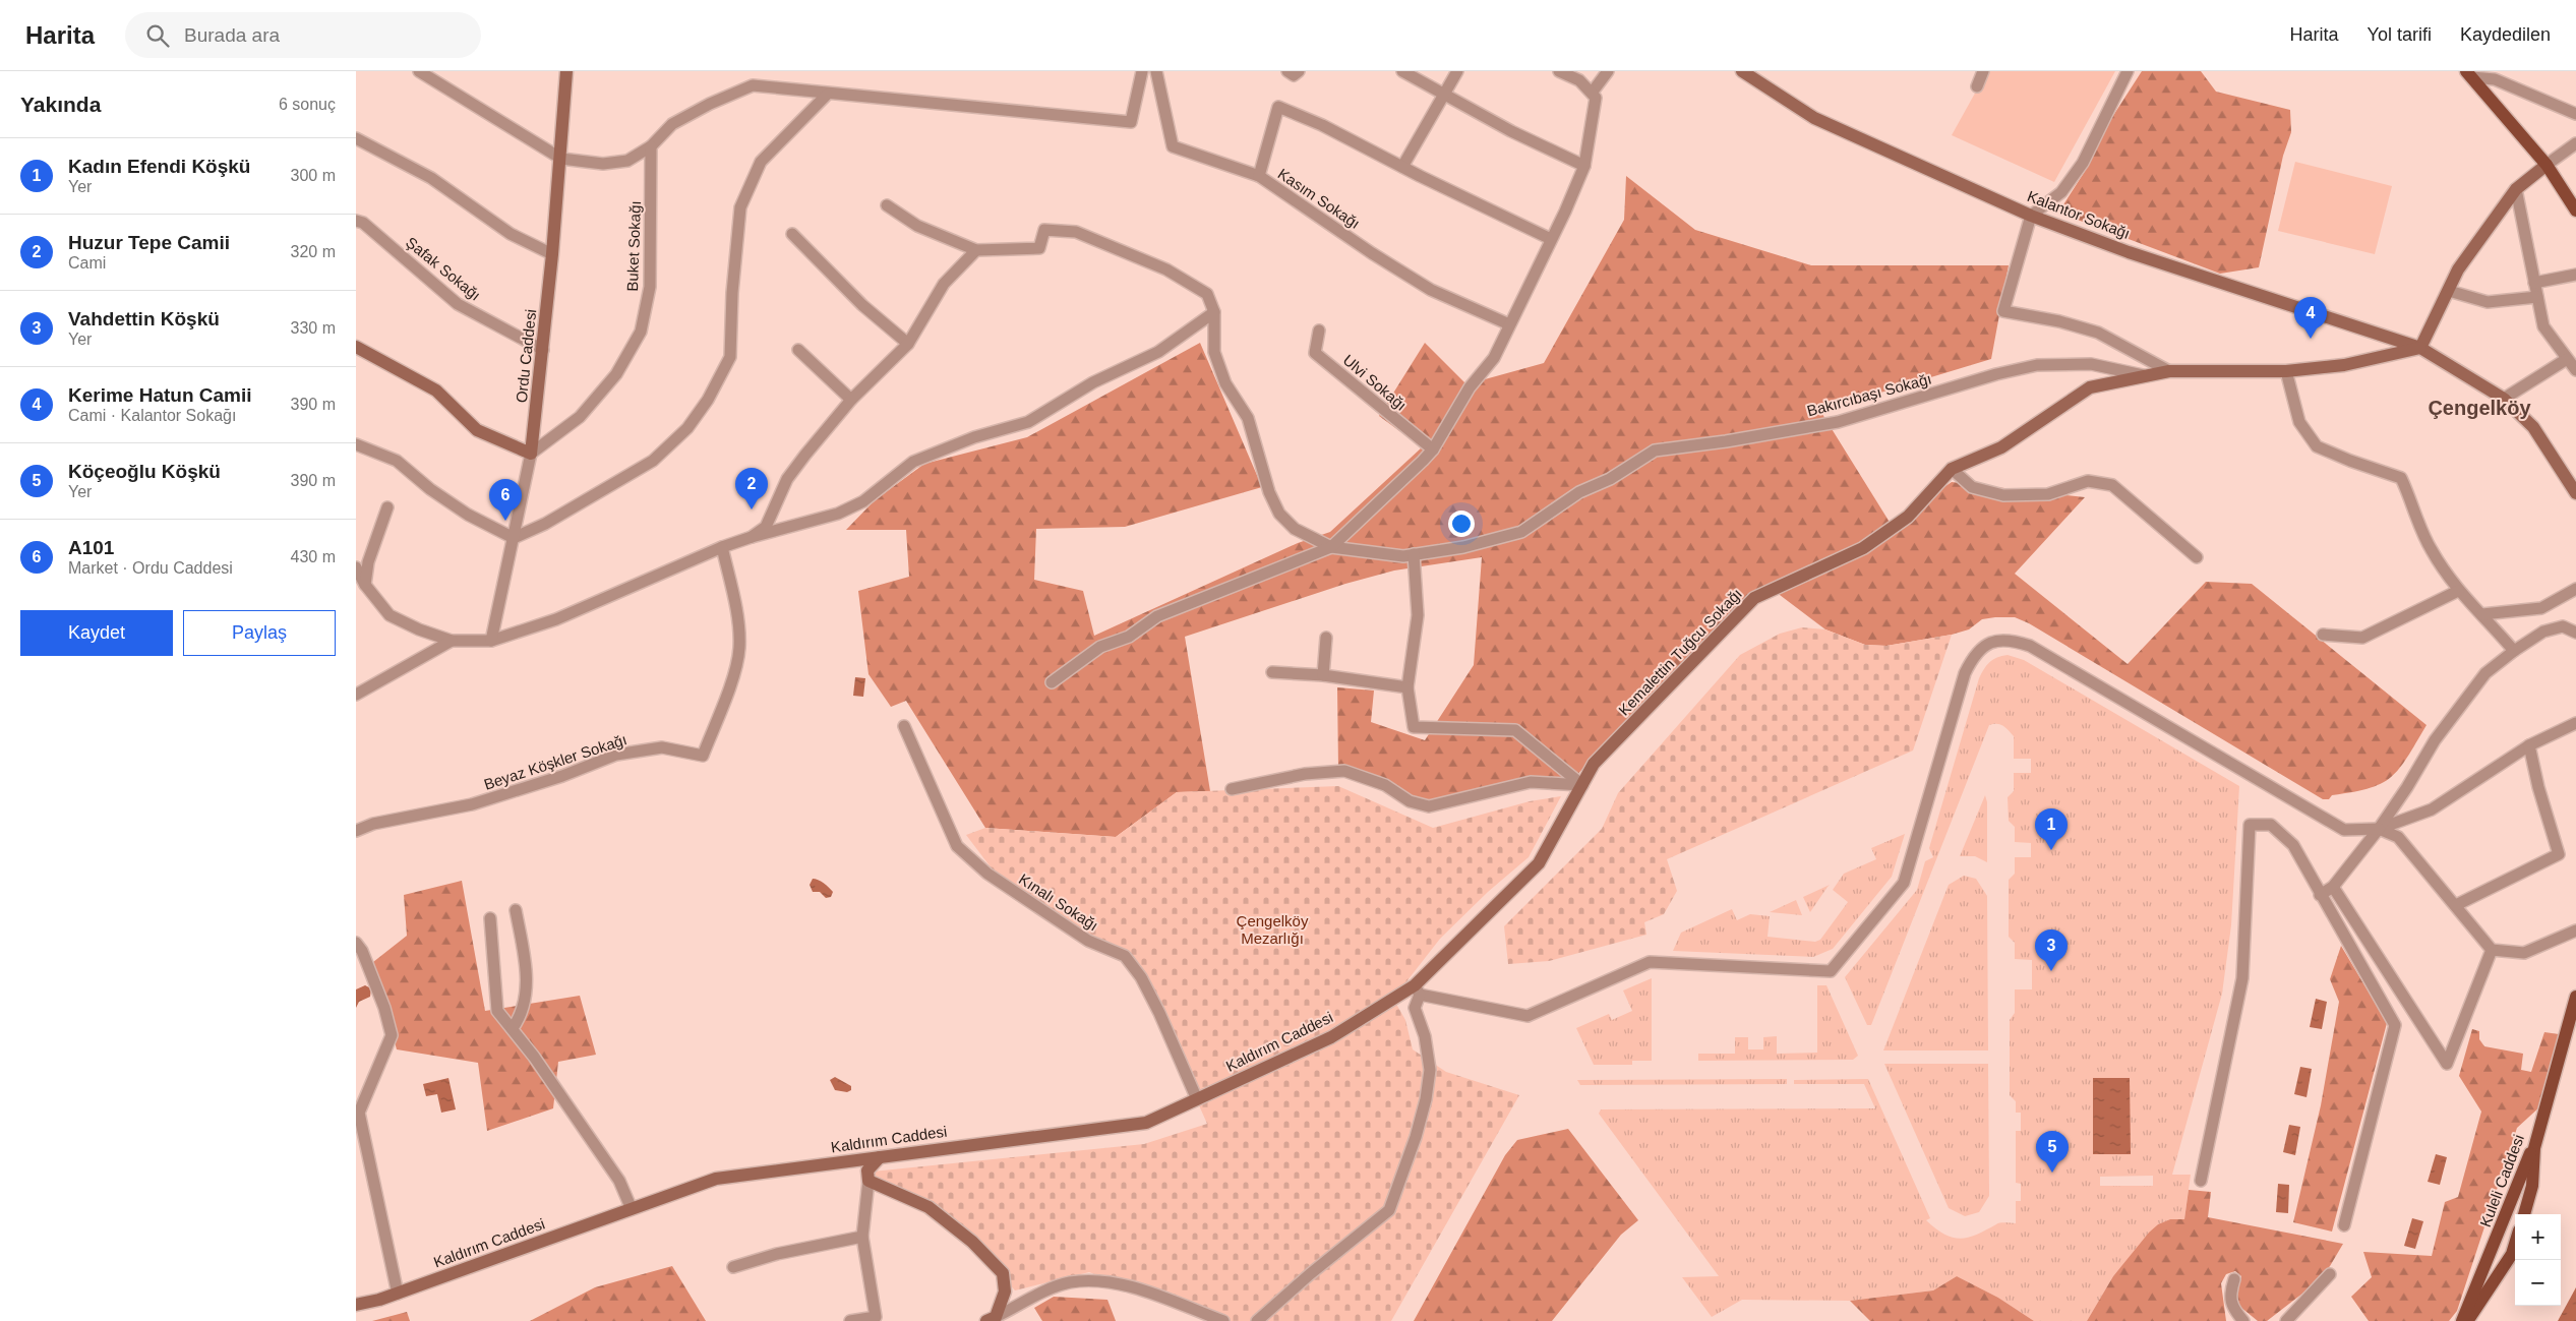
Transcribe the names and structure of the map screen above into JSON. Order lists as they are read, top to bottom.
{
  "streets": {
    "main road": ["Kuleli Caddesi"],
    "street": [
      "Kasım Sokağı",
      "Kalantor Sokağı",
      "Buket Sokağı",
      "Şafak Sokağı",
      "Ordu Caddesi",
      "Ulvi Sokağı",
      "Bakırcıbaşı Sokağı",
      "Kemalettin Tuğcu Sokağı",
      "Beyaz Köşkler Sokağı",
      "Kınalı Sokağı",
      "Kaldırım Caddesi"
    ]
  },
  "crossings": [
    ["Kalantor Sokağı", "Kemalettin Tuğcu Sokağı"],
    ["Buket Sokağı", "Ordu Caddesi"],
    ["Şafak Sokağı", "Ordu Caddesi"],
    ["Bakırcıbaşı Sokağı", "Kemalettin Tuğcu Sokağı"],
    ["Kemalettin Tuğcu Sokağı", "Kaldırım Caddesi"],
    ["Kınalı Sokağı", "Kaldırım Caddesi"]
  ],
  "districts": ["Çengelköy"],
  "parks": ["Çengelköy Mezarlığı"],
  "page": {
    "header": "Harita",
    "search": "Burada ara",
    "nav": ["Harita", "Yol tarifi", "Kaydedilen"],
    "heading": ["Yakında", "6 sonuç"],
    "list": [
      {
        "mark": "1",
        "name": "Kadın Efendi Köşkü",
        "note": "Yer",
        "value": "300 m"
      },
      {
        "mark": "2",
        "name": "Huzur Tepe Camii",
        "note": "Cami",
        "value": "320 m"
      },
      {
        "mark": "3",
        "name": "Vahdettin Köşkü",
        "note": "Yer",
        "value": "330 m"
      },
      {
        "mark": "4",
        "name": "Kerime Hatun Camii",
        "note": "Cami · Kalantor Sokağı",
        "value": "390 m"
      },
      {
        "mark": "5",
        "name": "Köçeoğlu Köşkü",
        "note": "Yer",
        "value": "390 m"
      },
      {
        "mark": "6",
        "name": "A101",
        "note": "Market · Ordu Caddesi",
        "value": "430 m"
      }
    ],
    "pins": [
      "4",
      "2",
      "6",
      "1",
      "3",
      "5"
    ],
    "buttons": ["Kaydet", "Paylaş"],
    "map_buttons": ["+", "−"]
  }
}
